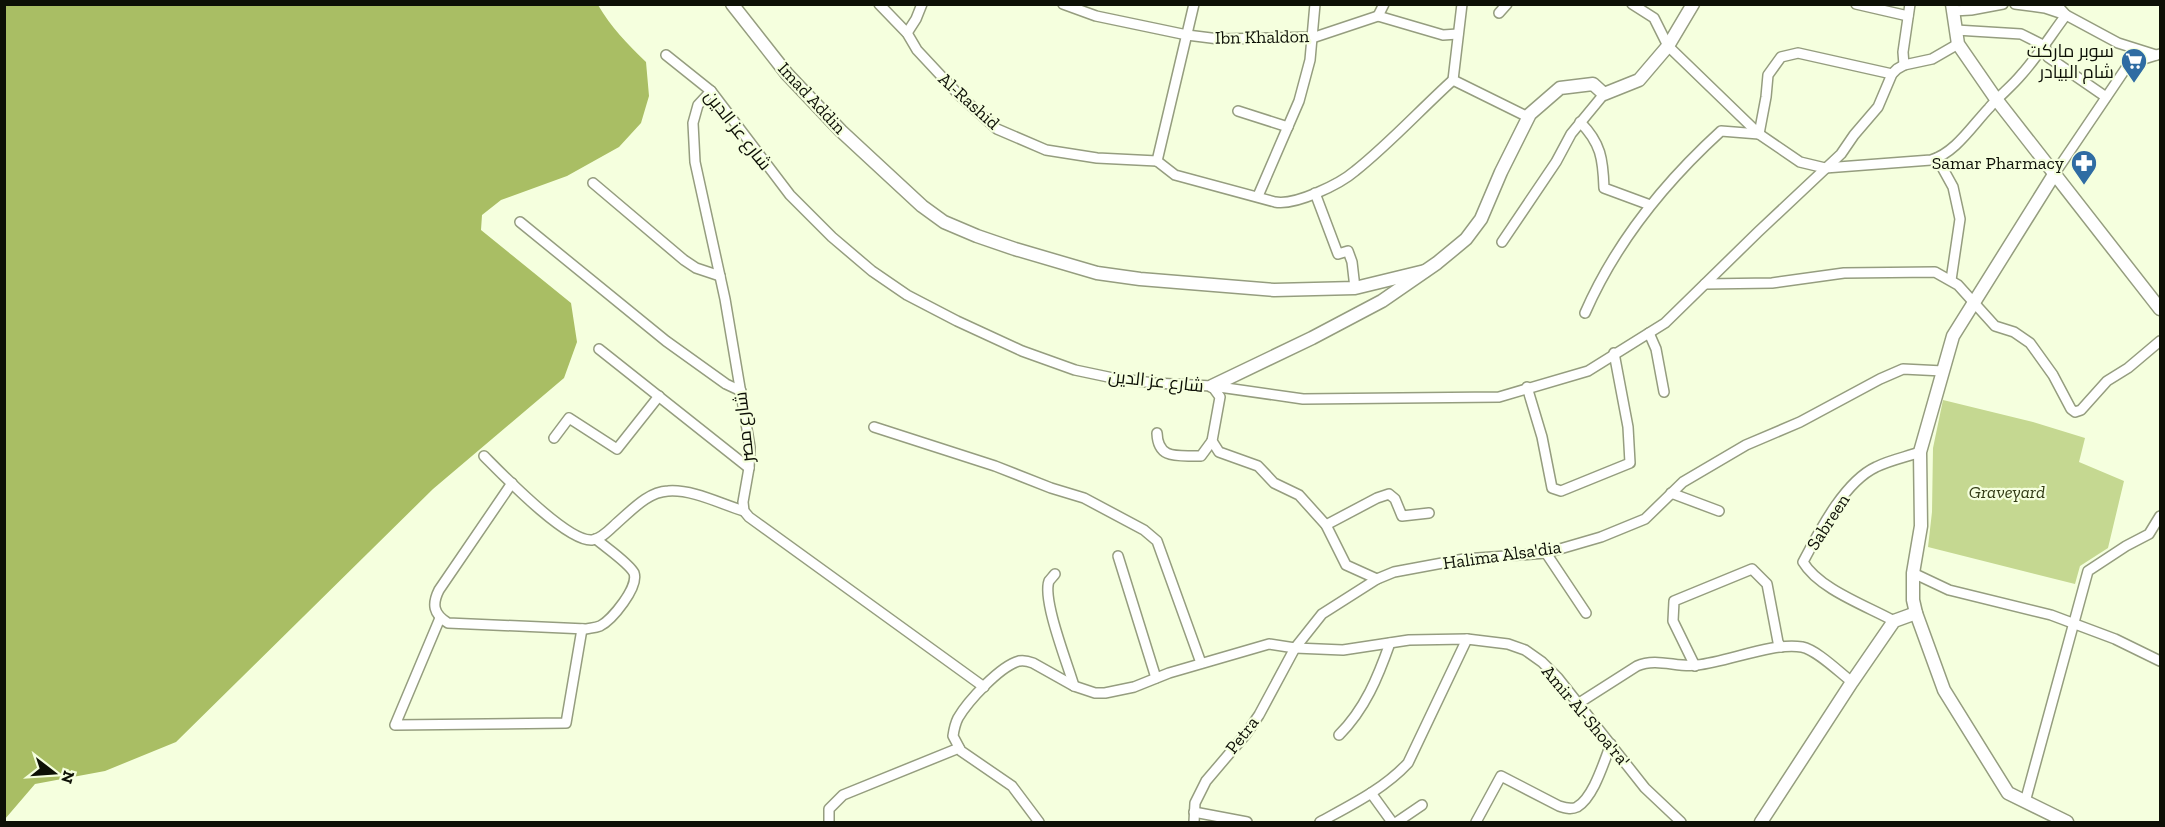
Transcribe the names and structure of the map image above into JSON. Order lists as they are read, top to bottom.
{
  "streets": {
    "street": [
      "Ibn Khaldon",
      "Imad Addin",
      "Al-Rashid",
      "شارع عز الدين",
      "شارع مصر",
      "Sabreen",
      "Halima Alsa'dia",
      "Amir Al-Shoa'ra'",
      "Petra"
    ]
  },
  "crossings": [
    ["شارع عز الدين", "شارع مصر"],
    ["Halima Alsa'dia", "Amir Al-Shoa'ra'"],
    ["Halima Alsa'dia", "Petra"],
    ["Amir Al-Shoa'ra'", "Petra"]
  ],
  "parks": ["Graveyard"],
  "places": {
    "supermarket": ["سوبر ماركت شام البيادر"],
    "pharmacy": ["Samar Pharmacy"]
  },
  "north": "right"
}
